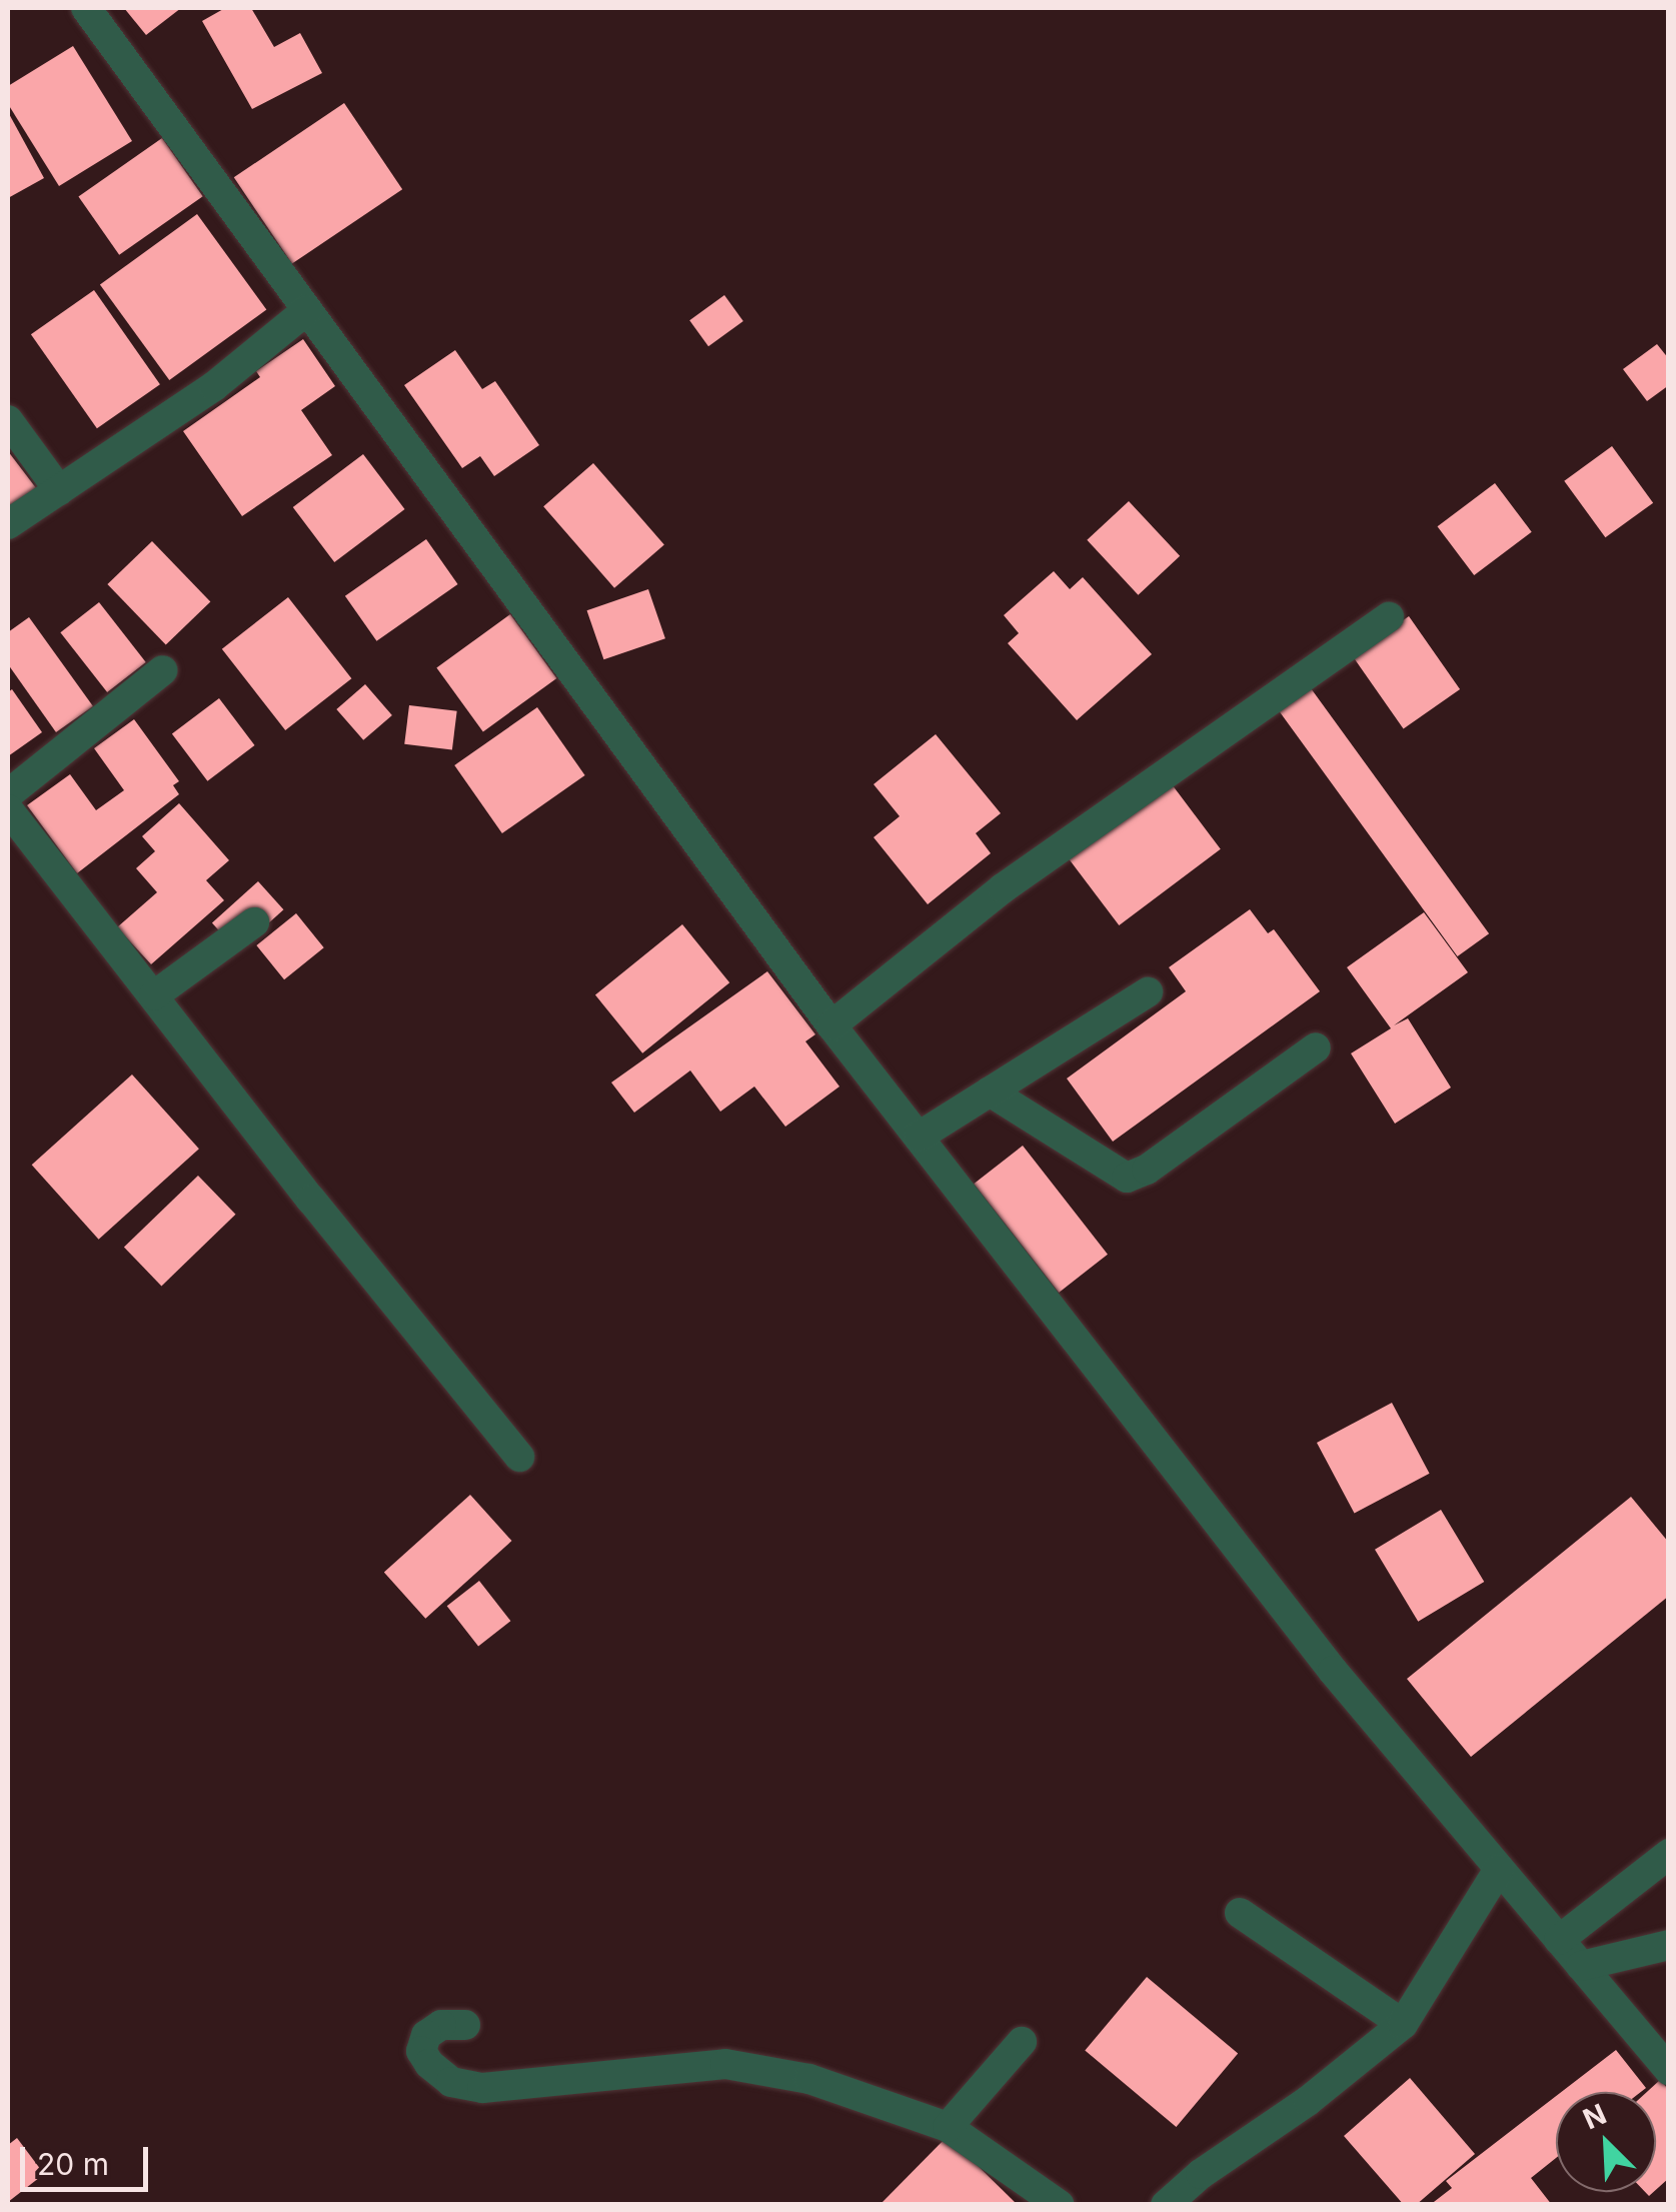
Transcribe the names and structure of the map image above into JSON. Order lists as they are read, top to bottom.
{
  "scale_bar": "20 m",
  "north": "top left"
}
